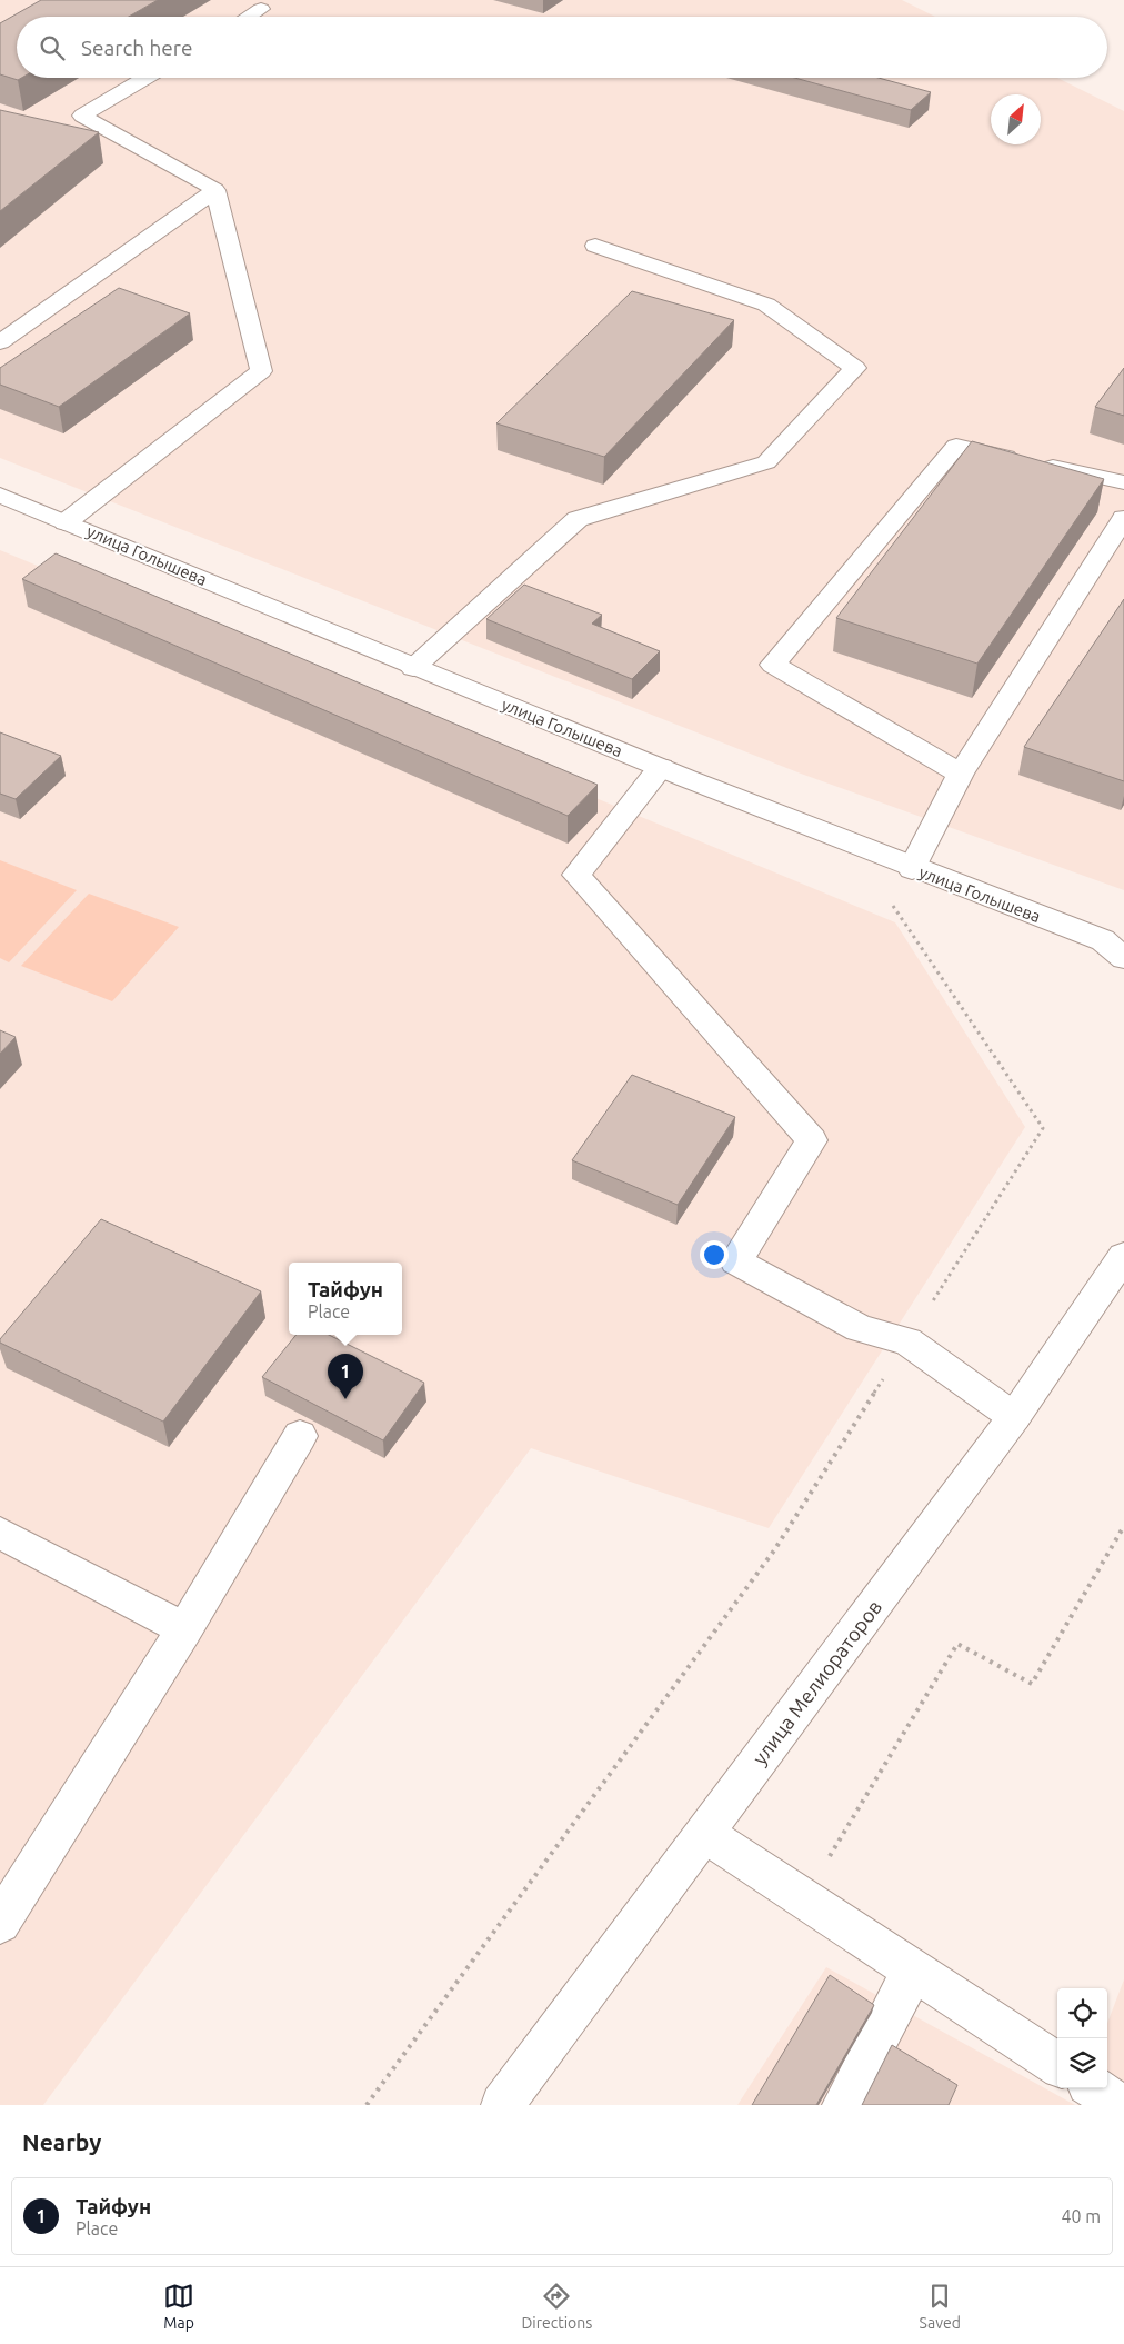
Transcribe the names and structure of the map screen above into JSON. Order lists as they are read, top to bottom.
{
  "streets": {
    "street": ["улица Голышева", "улица Мелиораторов"]
  },
  "north": "top right",
  "page": {
    "search": "Search here",
    "popup": ["Тайфун", "Place"],
    "pins": "1",
    "heading": "Nearby",
    "list": [
      {
        "mark": "1",
        "name": "Тайфун",
        "note": "Place",
        "value": "40 m"
      }
    ],
    "nav": ["Map", "Directions", "Saved"]
  }
}
